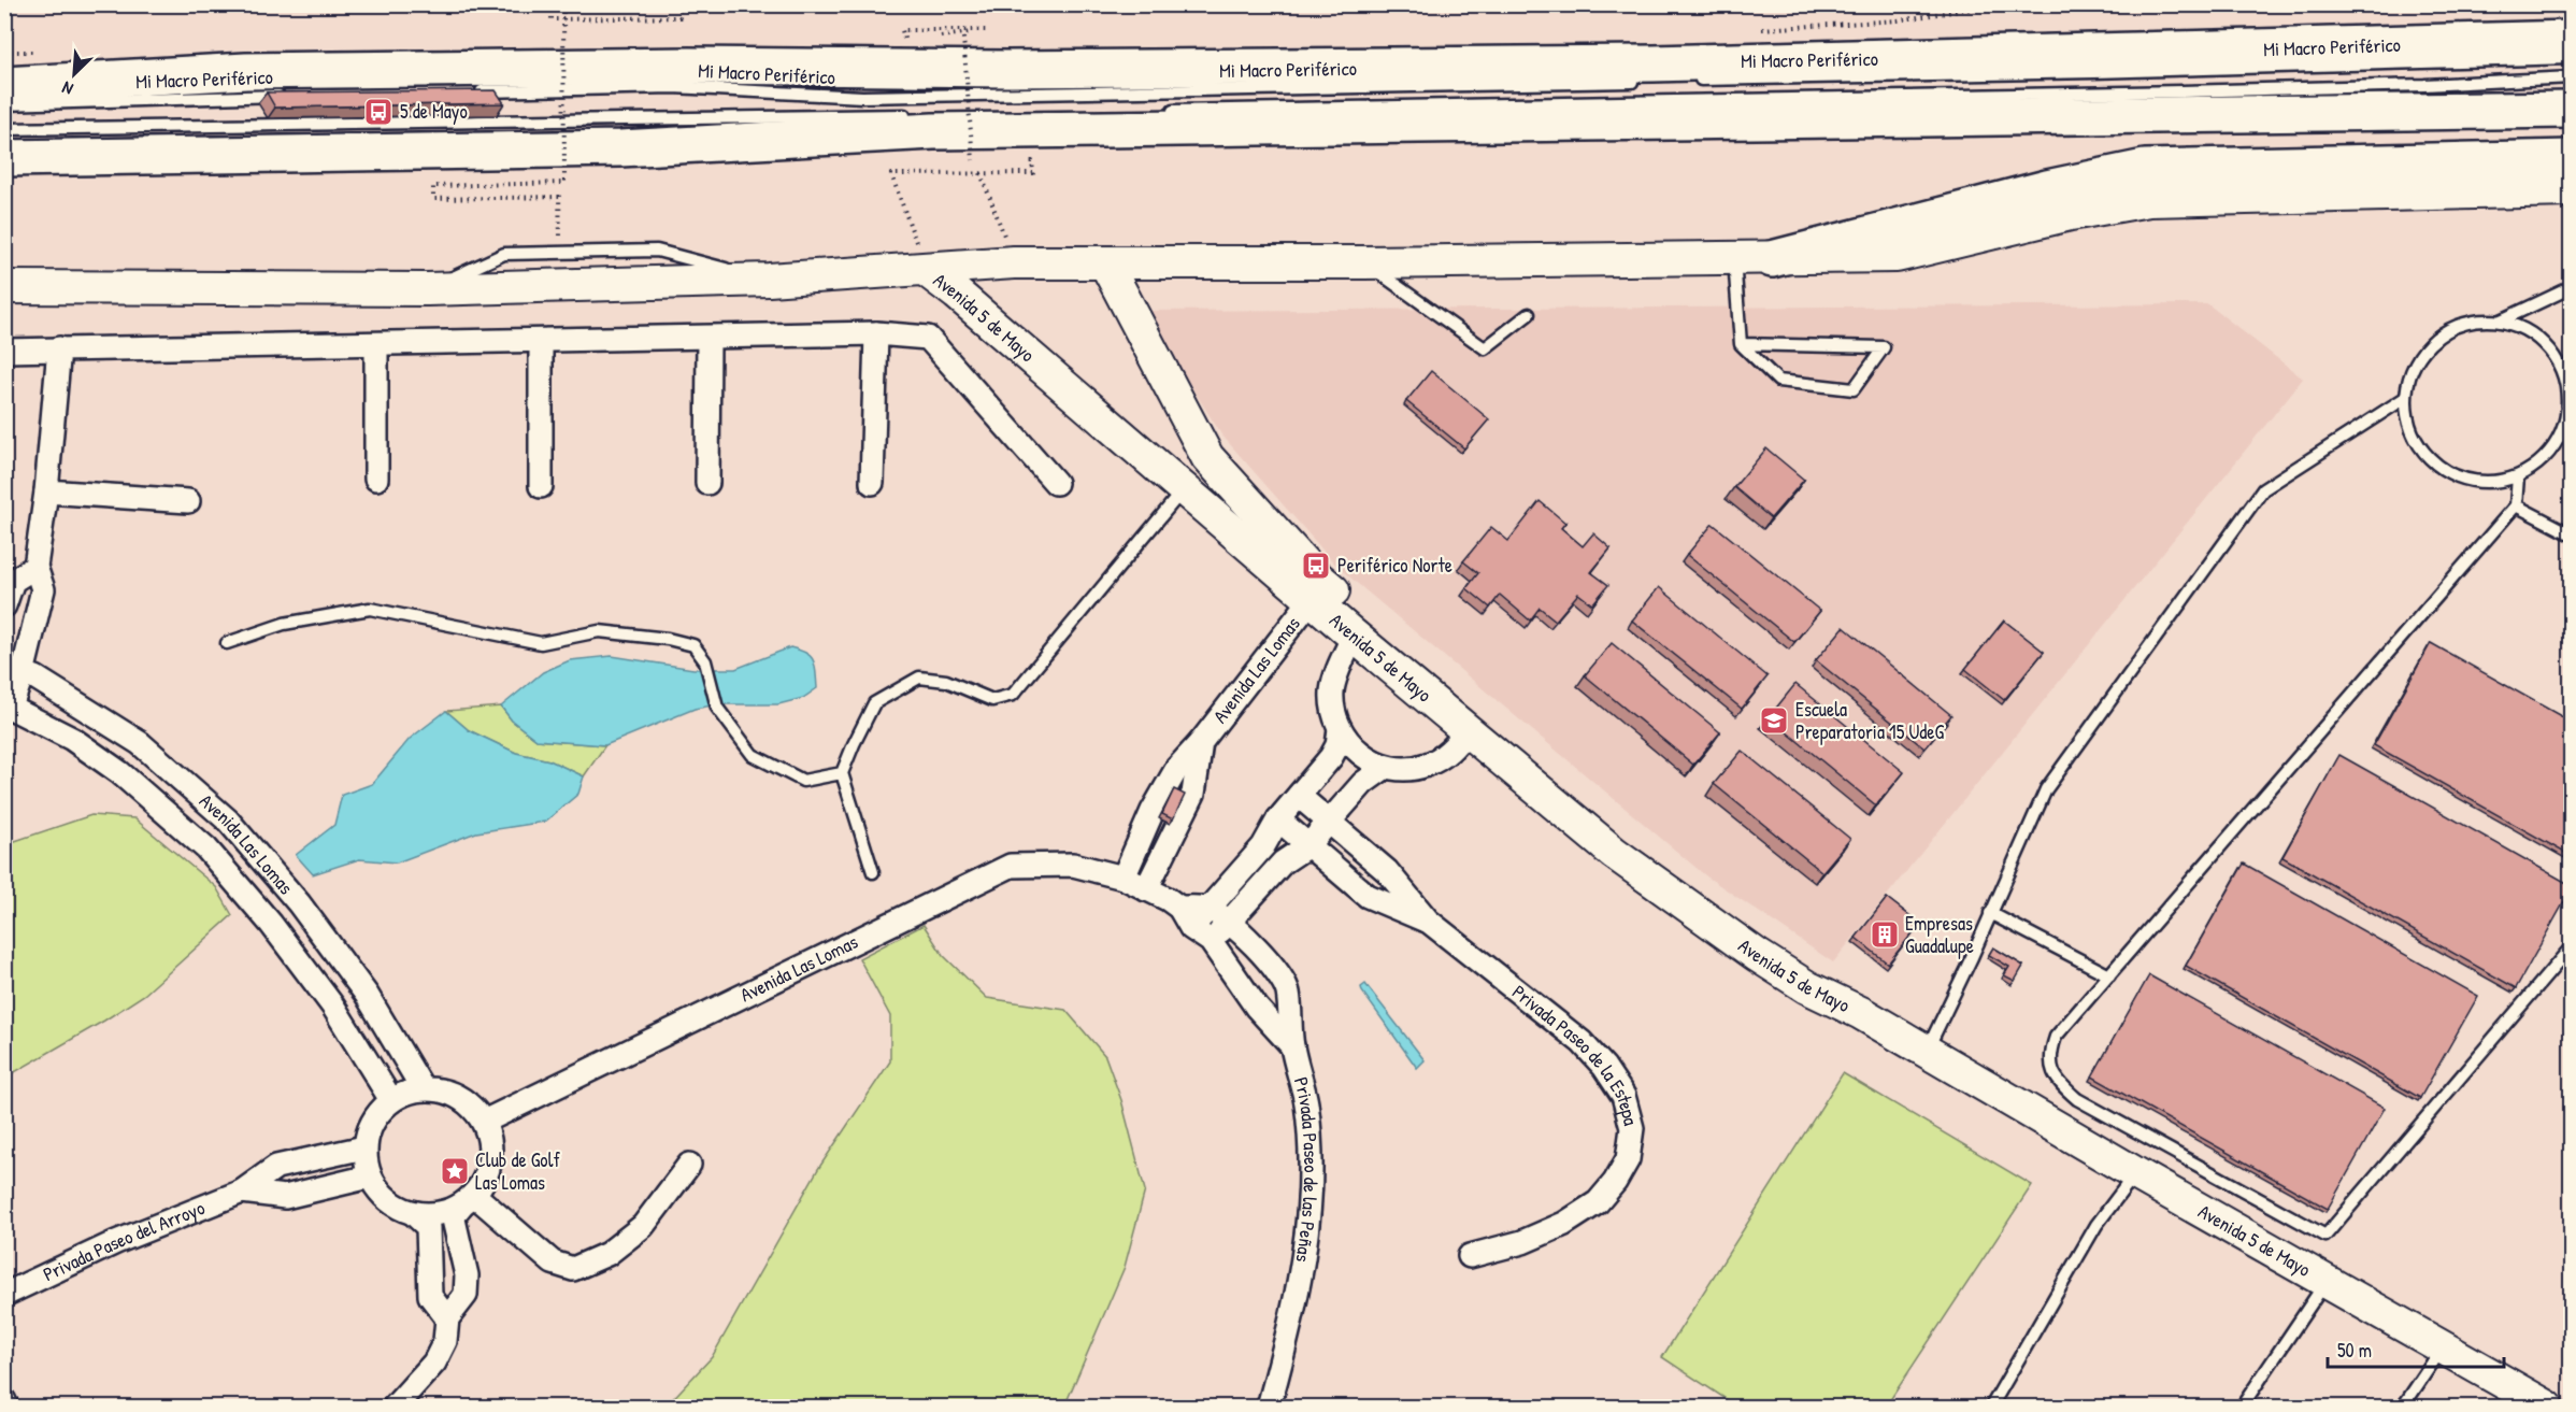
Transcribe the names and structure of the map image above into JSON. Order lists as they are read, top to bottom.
{
  "streets": {
    "main road": ["Avenida 5 de Mayo"],
    "street": [
      "Avenida Las Lomas",
      "Privada Paseo de la Estepa",
      "Privada Paseo de las Peñas",
      "Privada Paseo del Arroyo"
    ],
    "lane": ["Mi Macro Periférico"]
  },
  "crossings": [
    ["Avenida 5 de Mayo", "Avenida Las Lomas"],
    ["Avenida Las Lomas", "Privada Paseo de las Peñas"],
    ["Avenida Las Lomas", "Privada Paseo del Arroyo"]
  ],
  "places": {
    "bus stop": ["5 de Mayo", "Periférico Norte"],
    "school or university": ["Escuela Preparatoria 15 UdeG"],
    "building": ["Empresas Guadalupe"],
    "place": ["Club de Golf Las Lomas"]
  },
  "scale_bar": "50 m",
  "north": "bottom left"
}
